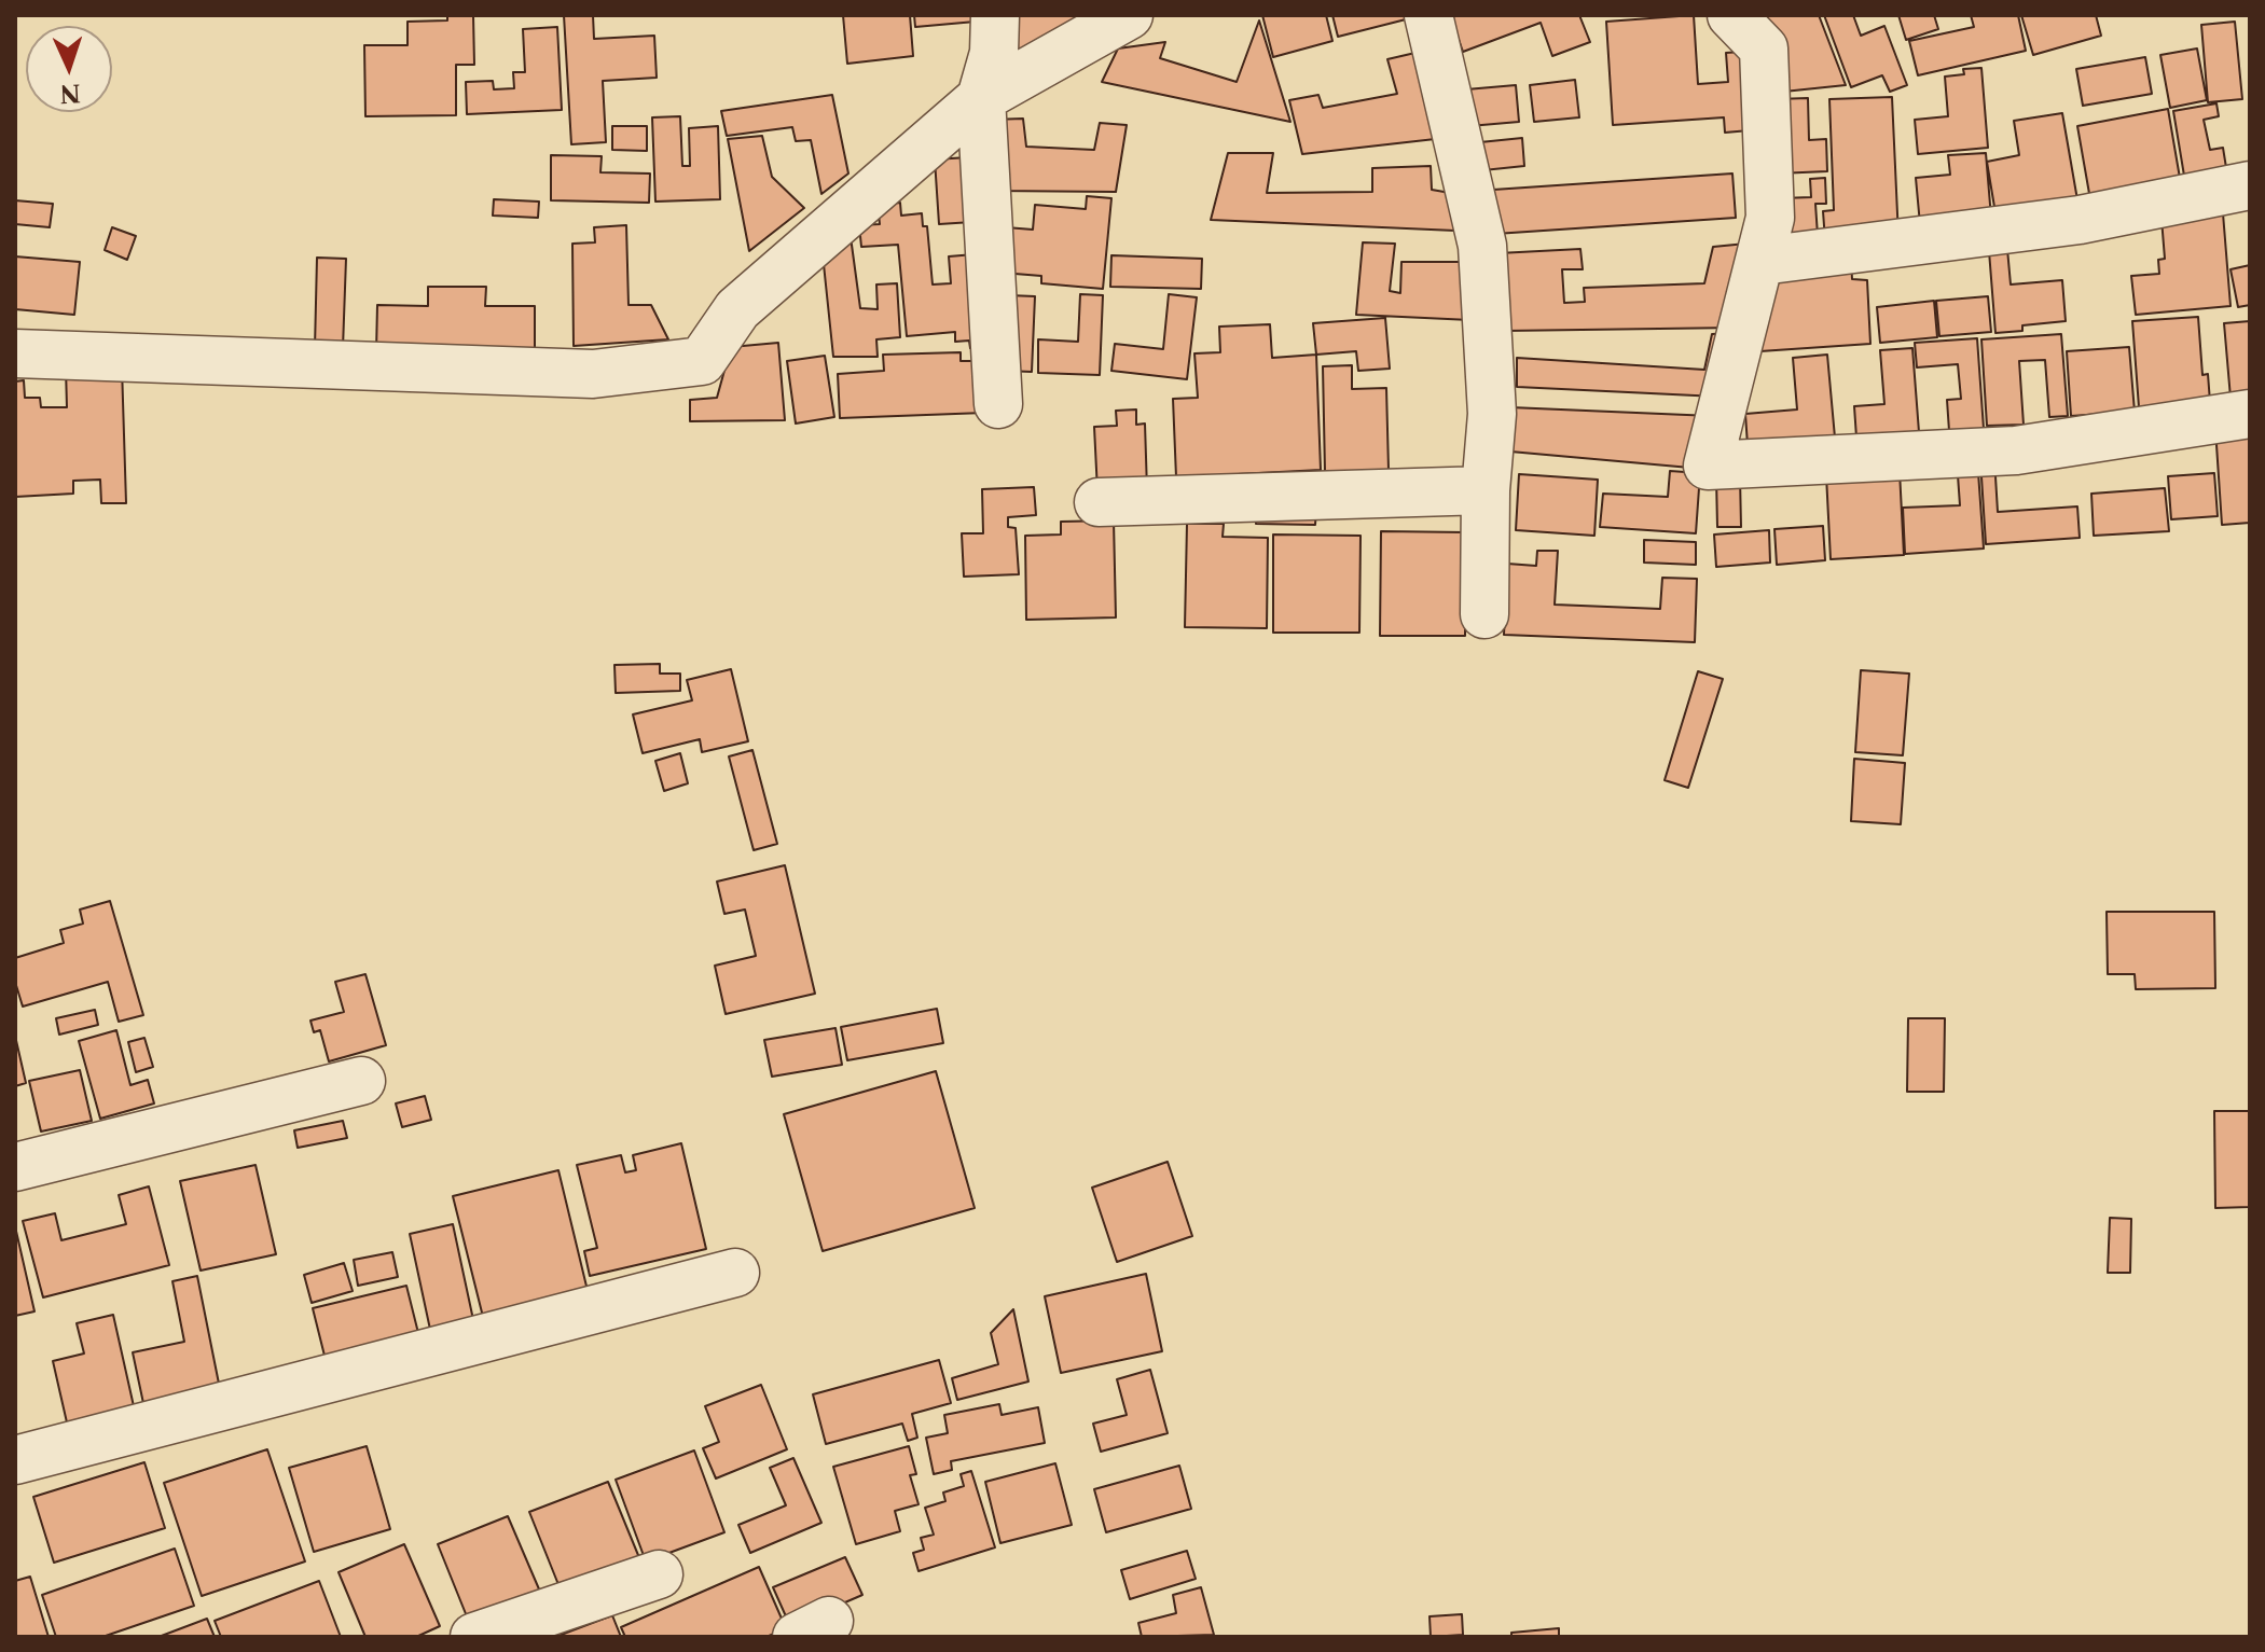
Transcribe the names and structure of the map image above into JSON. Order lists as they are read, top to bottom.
{
  "north": "bottom"
}
